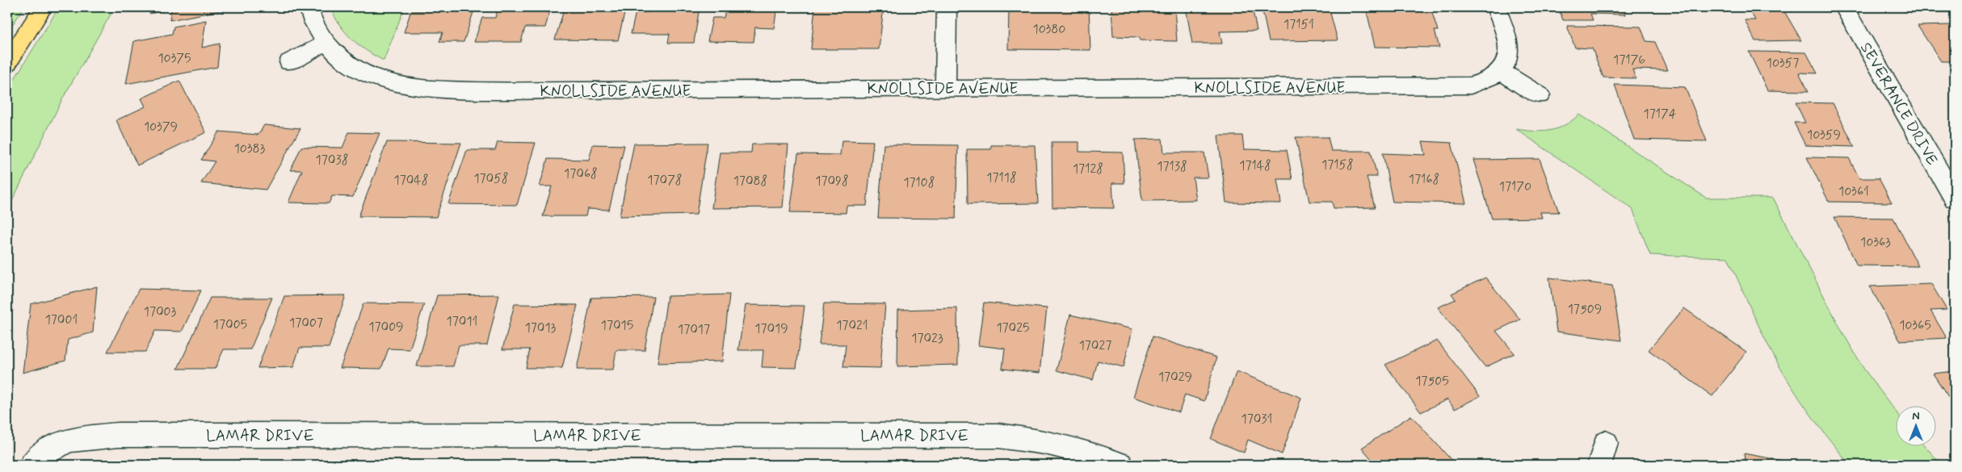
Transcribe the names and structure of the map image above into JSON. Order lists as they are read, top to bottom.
{
  "streets": {
    "street": ["KNOLLSIDE AVENUE", "SEVERANCE DRIVE", "LAMAR DRIVE"]
  },
  "house_numbers": [
    "17151",
    "10380",
    "10375",
    "17176",
    "10357",
    "17174",
    "10379",
    "10359",
    "10383",
    "17038",
    "17158",
    "17148",
    "17138",
    "17128",
    "17068",
    "17118",
    "17058",
    "17168",
    "17048",
    "17078",
    "17088",
    "17098",
    "17108",
    "17170",
    "10361",
    "10363",
    "17509",
    "17003",
    "17001",
    "17011",
    "17007",
    "17005",
    "17015",
    "17021",
    "10365",
    "17009",
    "17013",
    "17025",
    "17019",
    "17017",
    "17023",
    "17027",
    "17029",
    "17505",
    "17031"
  ],
  "north": "top"
}
